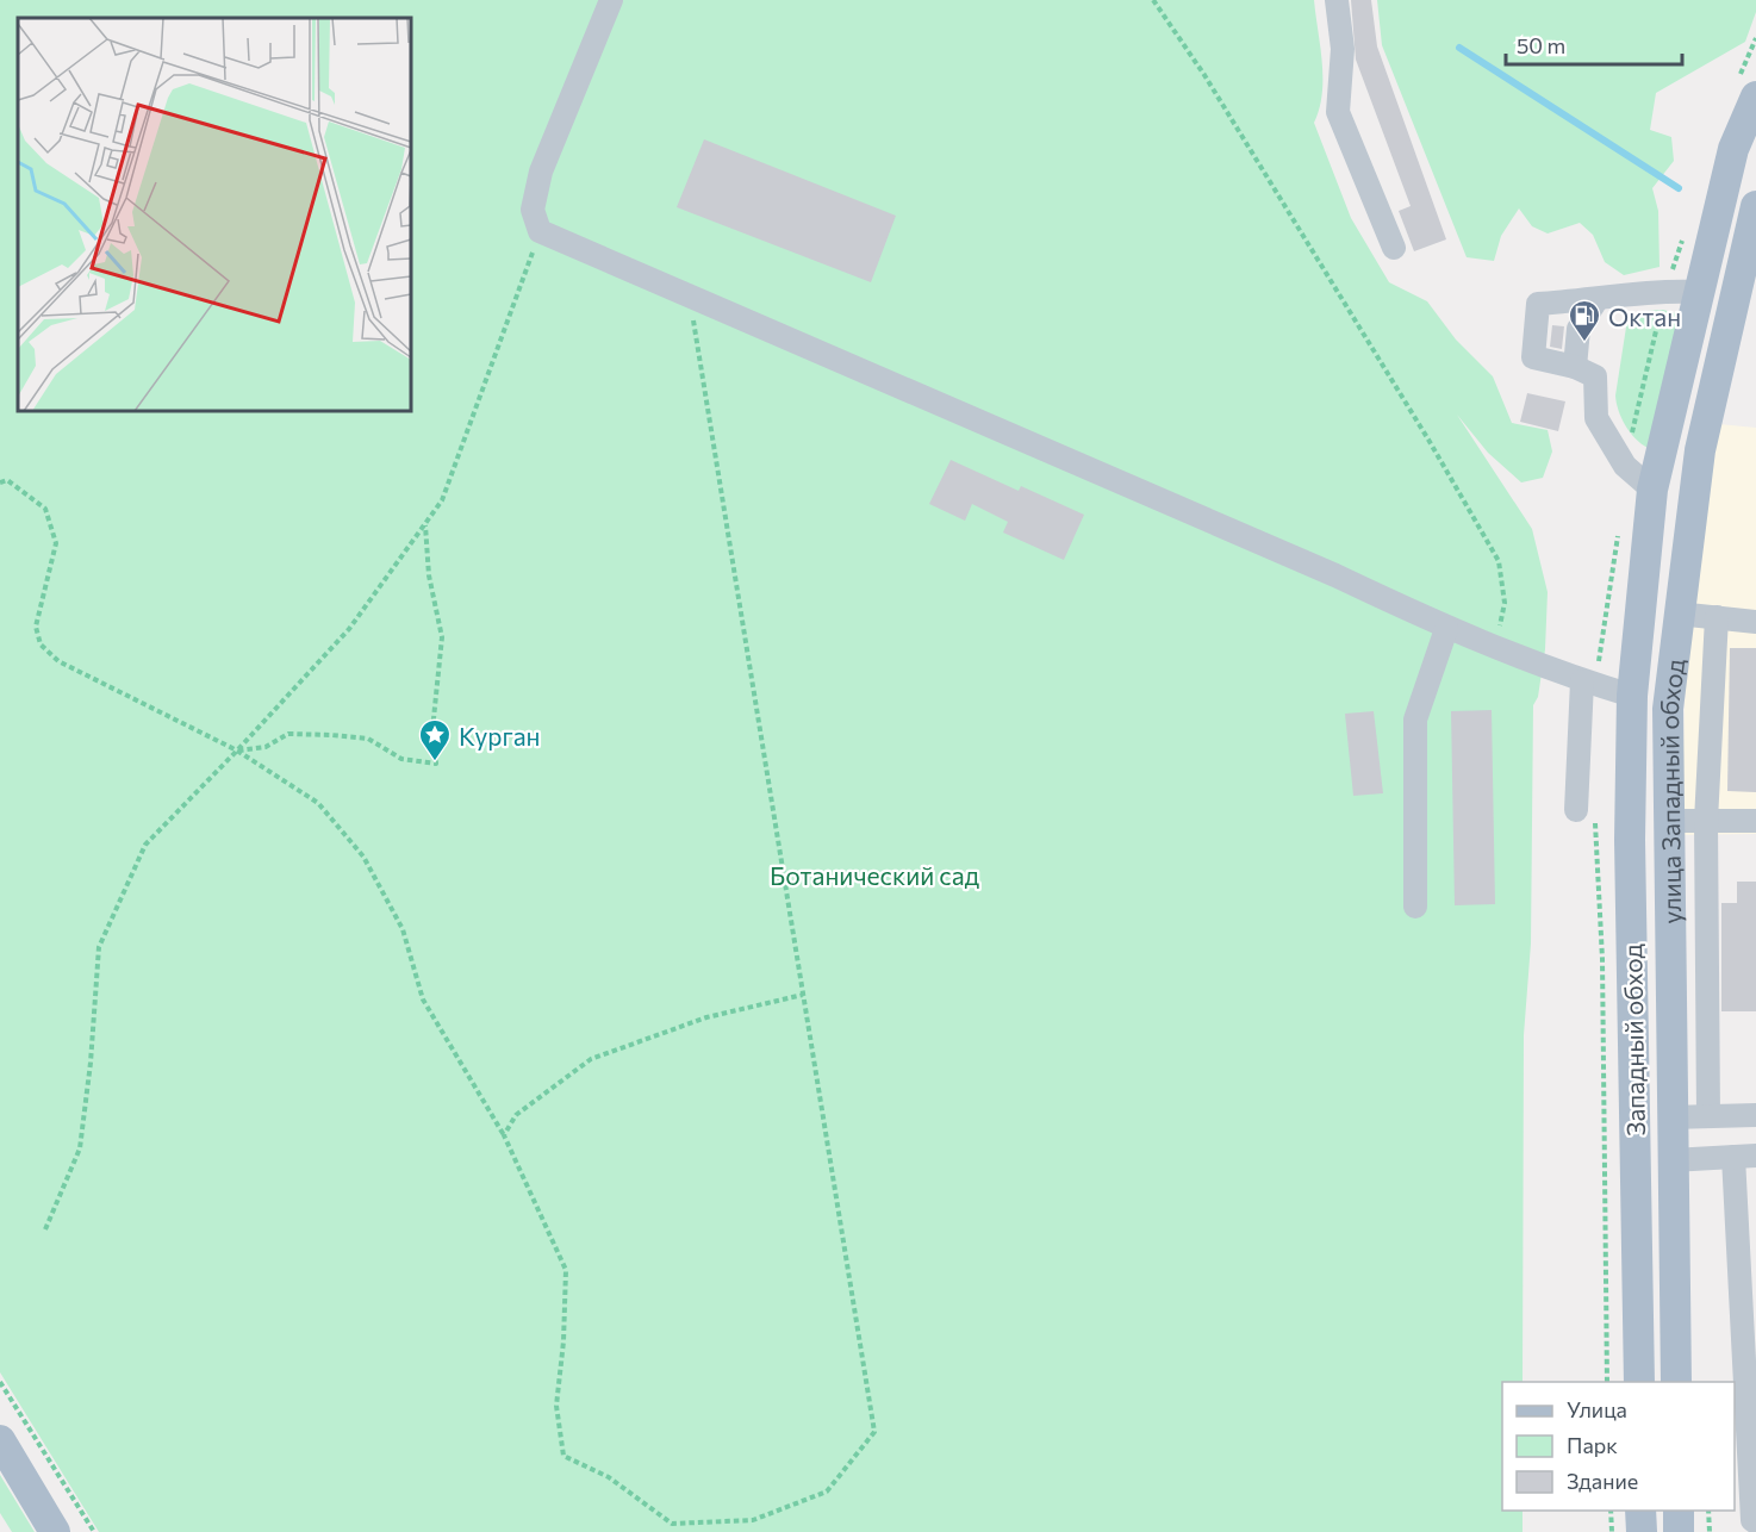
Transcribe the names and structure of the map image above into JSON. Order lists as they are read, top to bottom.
{
  "streets": {
    "main road": ["улица Западный обход", "Западный обход"]
  },
  "crossings": [
    ["улица Западный обход", "Западный обход"]
  ],
  "parks": ["Ботанический сад"],
  "places": {
    "fuel station": ["Октан"],
    "place": ["Курган"]
  },
  "legend": ["Улица", "Парк", "Здание"],
  "scale_bar": "50 m"
}
